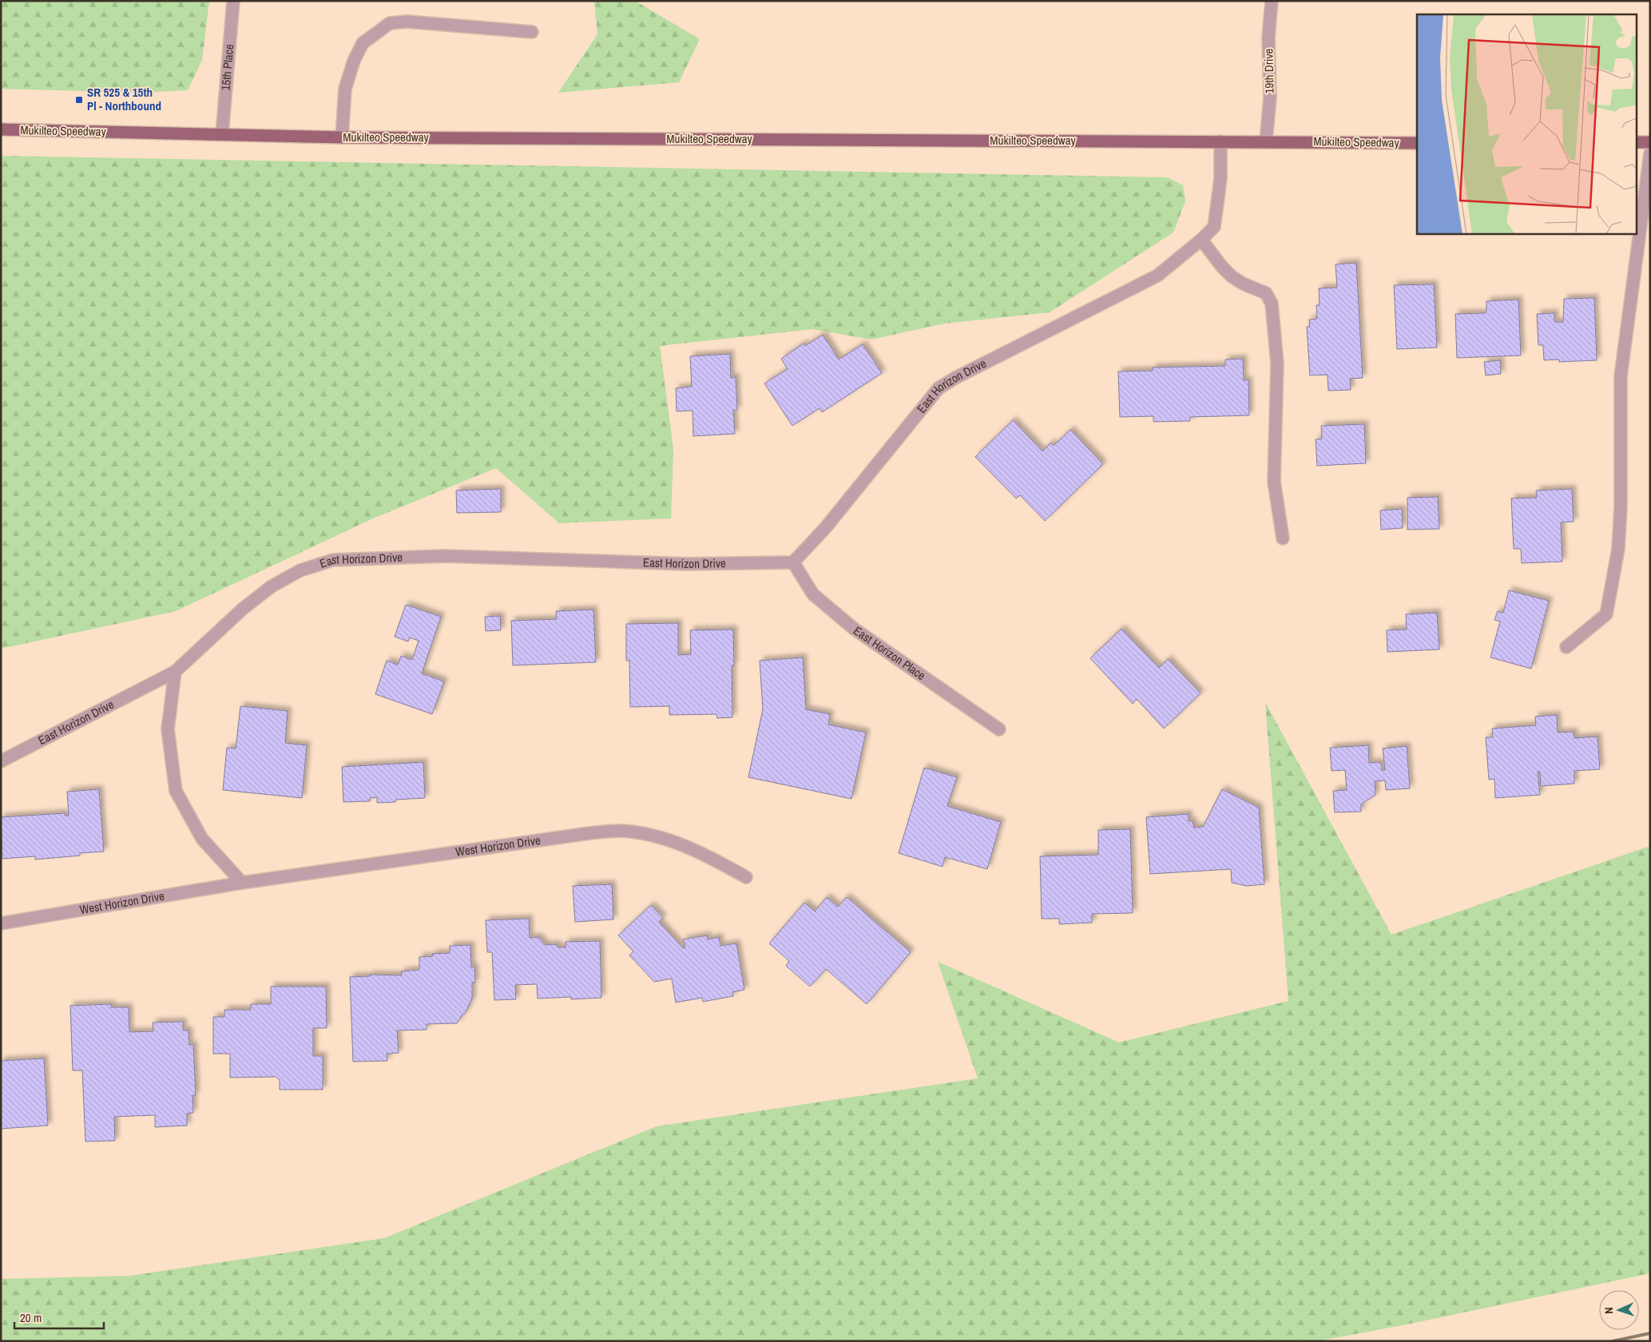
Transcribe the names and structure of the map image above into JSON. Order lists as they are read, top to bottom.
{
  "streets": {
    "main road": ["Mukilteo Speedway"],
    "street": [
      "15th Place",
      "19th Drive",
      "East Horizon Drive",
      "East Horizon Place",
      "West Horizon Drive"
    ]
  },
  "crossings": [
    ["15th Place", "Mukilteo Speedway"],
    ["19th Drive", "Mukilteo Speedway"],
    ["Mukilteo Speedway", "East Horizon Drive"],
    ["East Horizon Drive", "East Horizon Place"]
  ],
  "places": {
    "transit": ["SR 525 & 15th Pl - Northbound"]
  },
  "scale_bar": "20 m",
  "north": "left"
}
